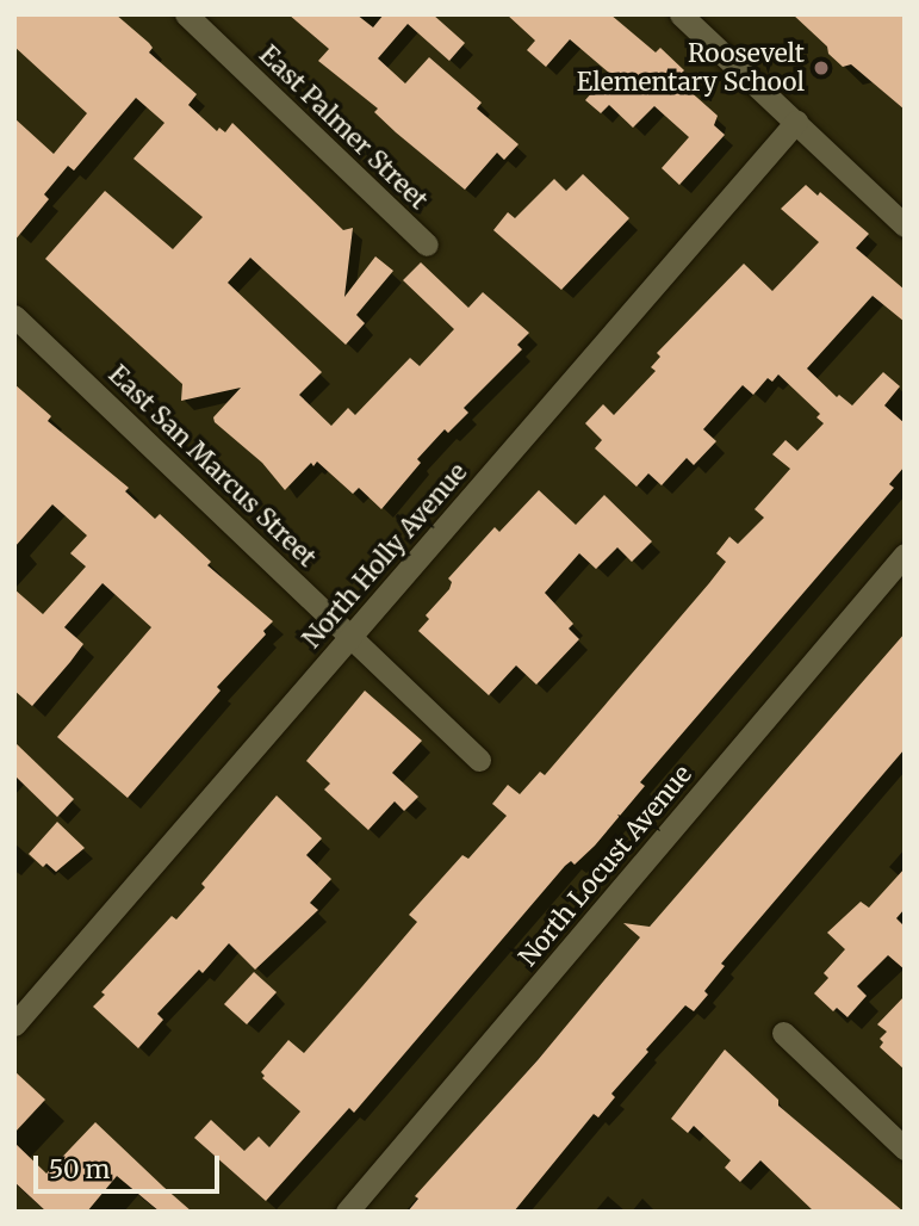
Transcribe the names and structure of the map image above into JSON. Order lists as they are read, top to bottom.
{
  "streets": {
    "street": [
      "East Palmer Street",
      "East San Marcus Street",
      "North Holly Avenue",
      "North Locust Avenue"
    ]
  },
  "crossings": [
    ["East San Marcus Street", "North Holly Avenue"]
  ],
  "places": ["Roosevelt Elementary School"],
  "scale_bar": "50 m"
}
